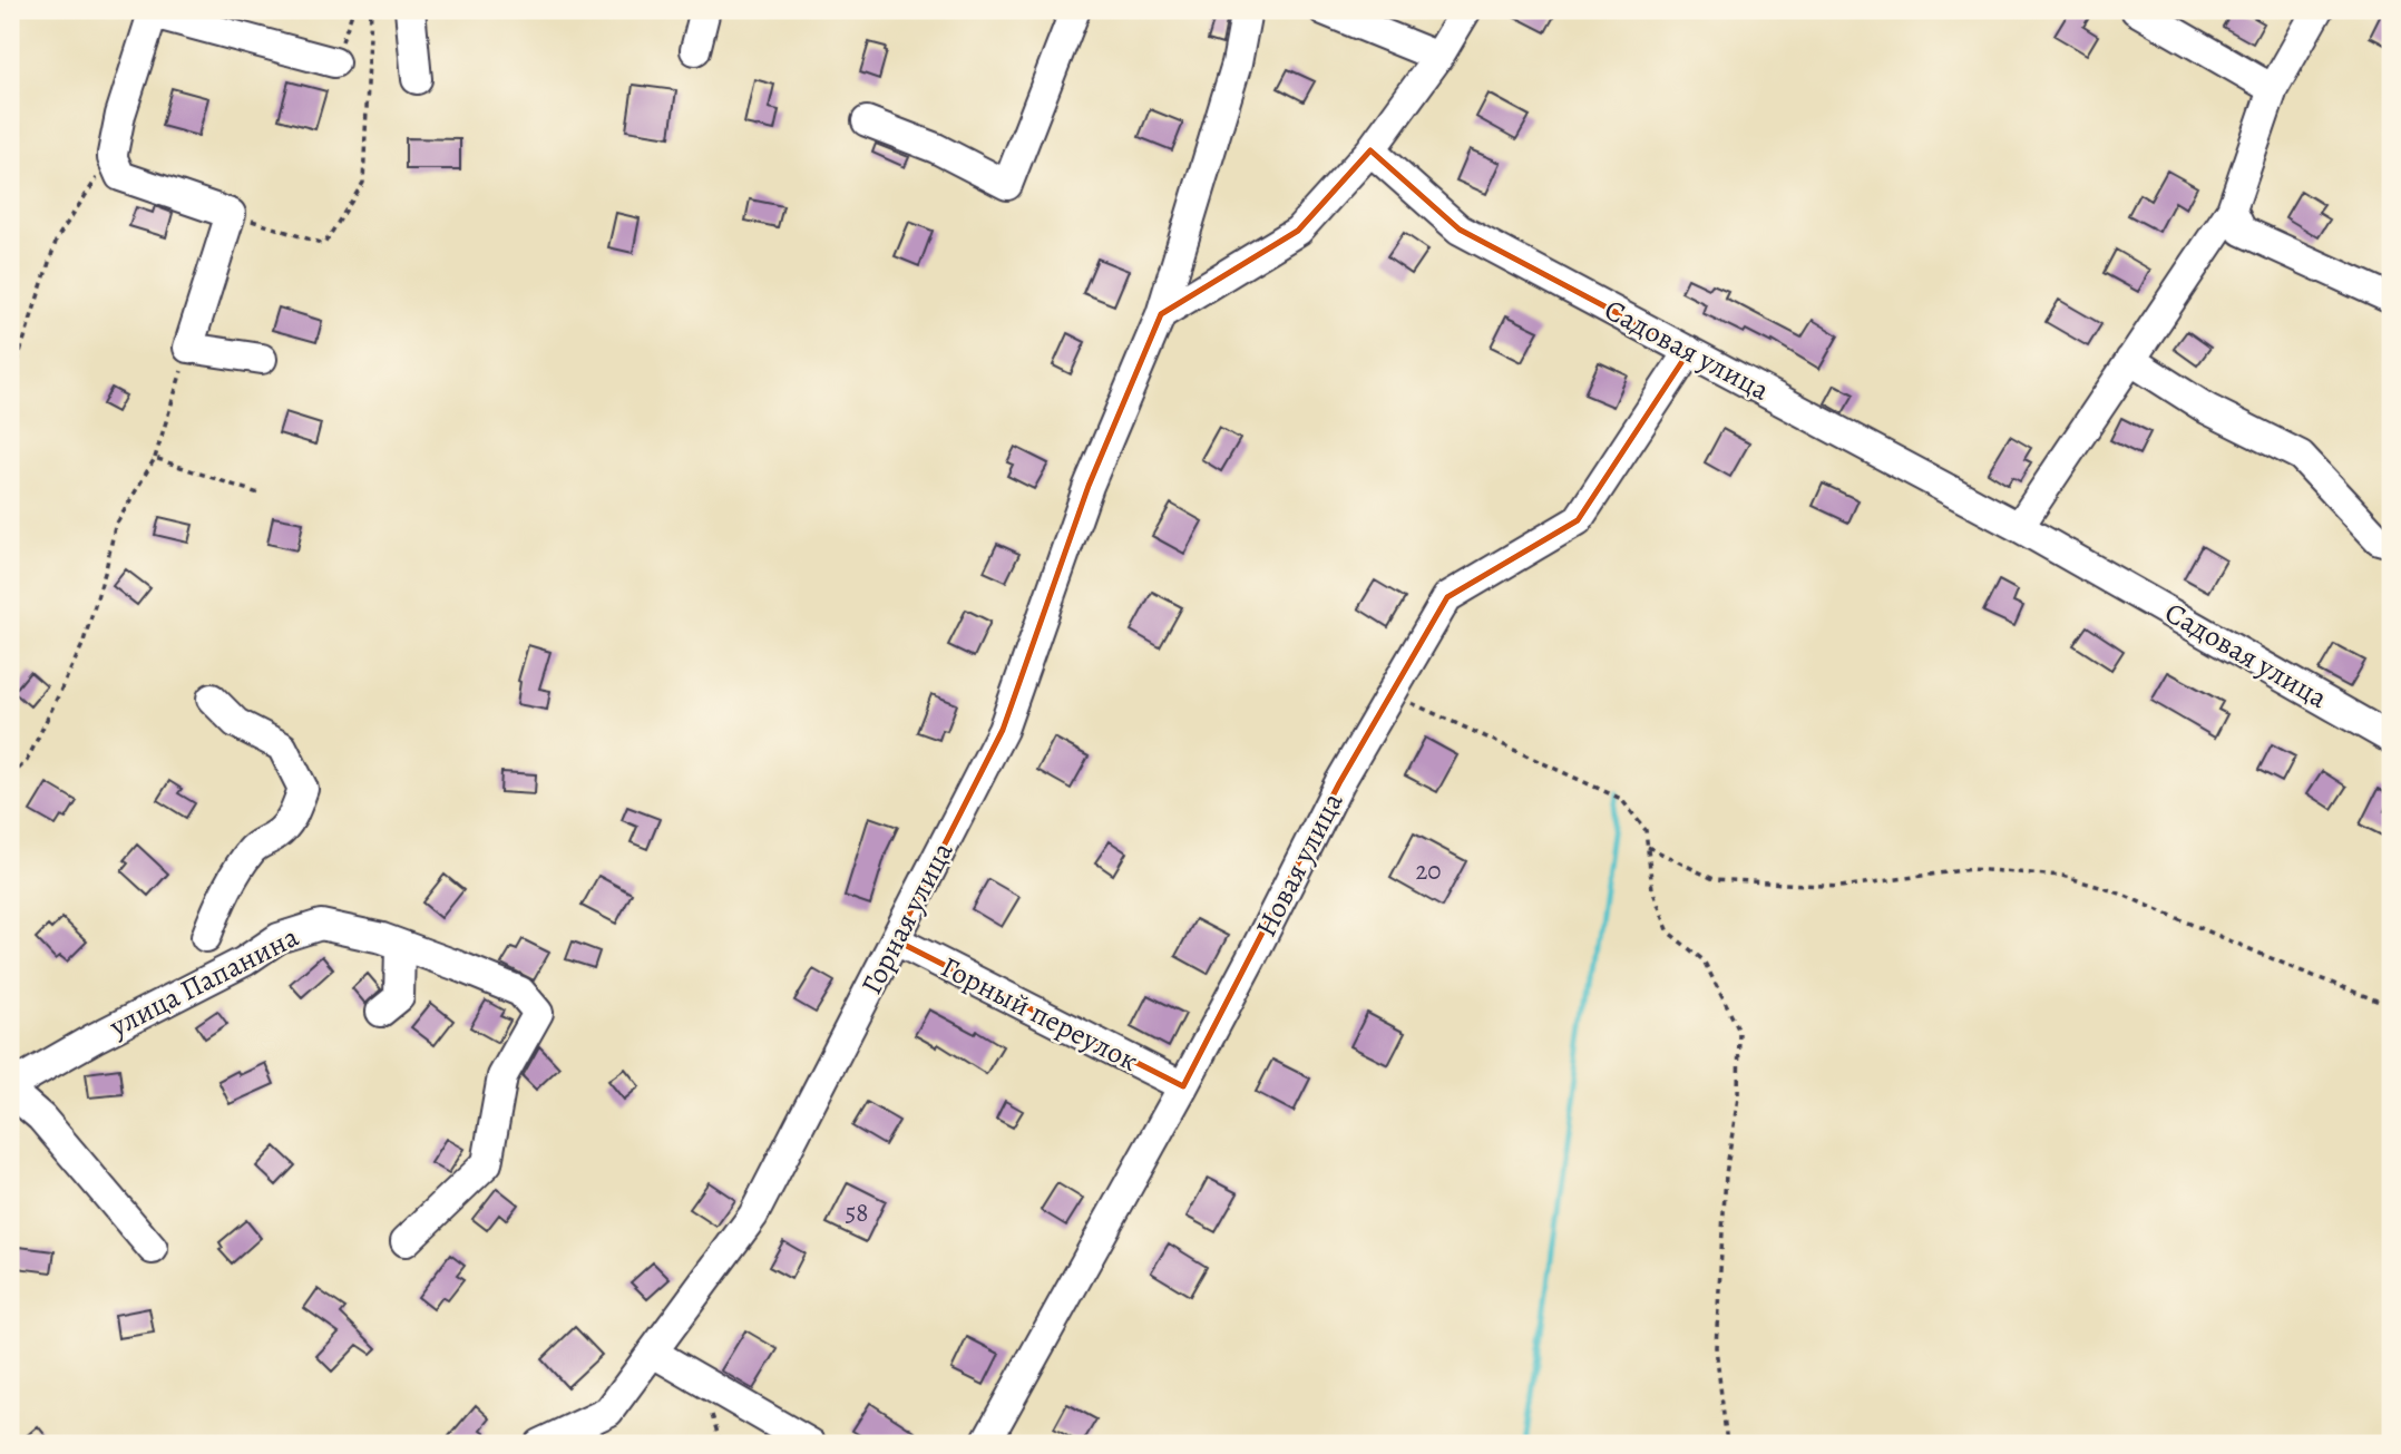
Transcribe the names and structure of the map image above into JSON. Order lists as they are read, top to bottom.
{
  "streets": {
    "street": [
      "Садовая улица",
      "Новая улица",
      "Горная улица",
      "улица Папанина",
      "Горный переулок"
    ]
  },
  "crossings": [
    ["Садовая улица", "Новая улица"],
    ["Новая улица", "Горный переулок"],
    ["Горная улица", "Горный переулок"]
  ],
  "house_numbers": ["20", "58"]
}
